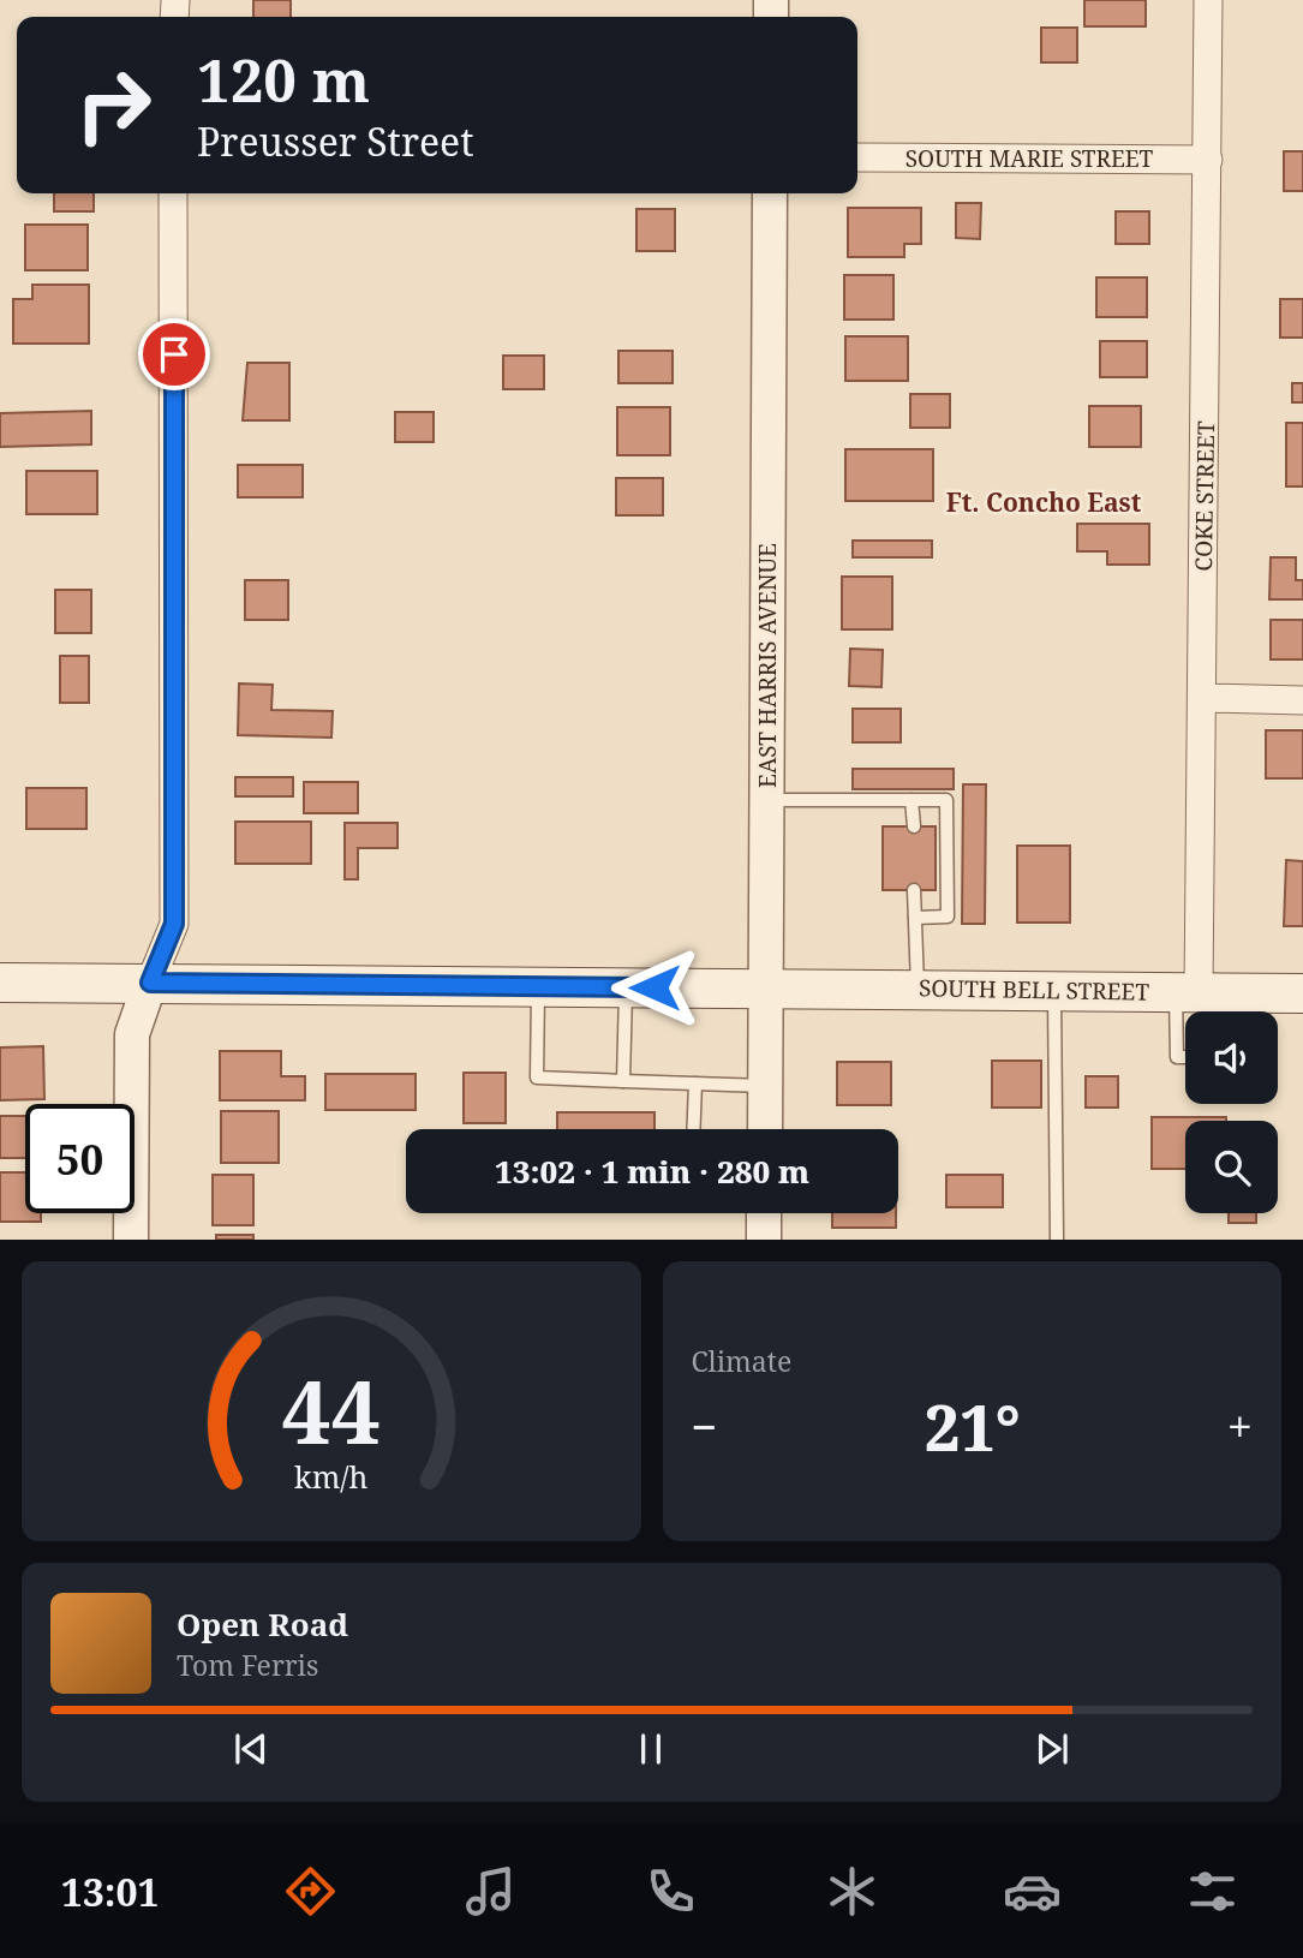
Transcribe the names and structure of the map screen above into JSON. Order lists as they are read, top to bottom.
{
  "streets": {
    "main road": ["SOUTH BELL STREET"],
    "street": ["SOUTH MARIE STREET", "COKE STREET", "EAST HARRIS AVENUE"]
  },
  "crossings": [
    ["SOUTH MARIE STREET", "COKE STREET"],
    ["COKE STREET", "SOUTH BELL STREET"],
    ["EAST HARRIS AVENUE", "SOUTH BELL STREET"]
  ],
  "districts": ["Ft. Concho East"],
  "page": {
    "turn": ["120 m", "Preusser Street"],
    "limit": "50",
    "trip": "13:02 · 1 min · 280 m",
    "tile": "Climate",
    "heat": ["−", "21°", "+"],
    "song": ["Open Road", "Tom Ferris"],
    "tabs": "13:01",
    "gauge": ["44", "km/h"]
  }
}
